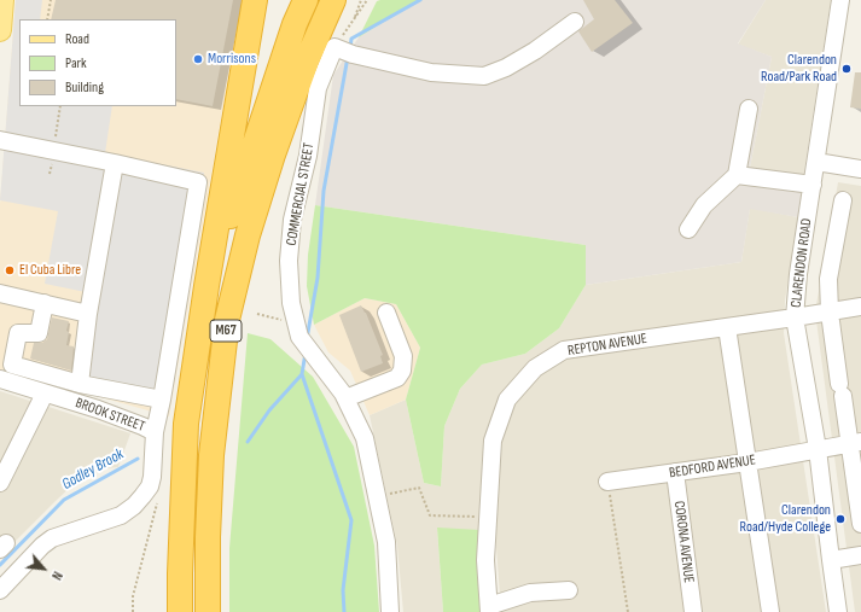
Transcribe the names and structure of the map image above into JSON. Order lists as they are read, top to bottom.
{
  "streets": {
    "highway": ["M67"],
    "street": [
      "COMMERCIAL STREET",
      "CLARENDON ROAD",
      "REPTON AVENUE",
      "BROOK STREET",
      "BEDFORD AVENUE",
      "CORONA AVENUE"
    ]
  },
  "crossings": [
    ["CLARENDON ROAD", "REPTON AVENUE"],
    ["CLARENDON ROAD", "BEDFORD AVENUE"],
    ["BEDFORD AVENUE", "CORONA AVENUE"]
  ],
  "water": ["Godley Brook"],
  "places": [
    "Morrisons",
    "Clarendon Road/Park Road",
    "El Cuba Libre",
    "Clarendon Road/Hyde College"
  ],
  "legend": ["Road", "Park", "Building"],
  "north": "bottom right"
}
